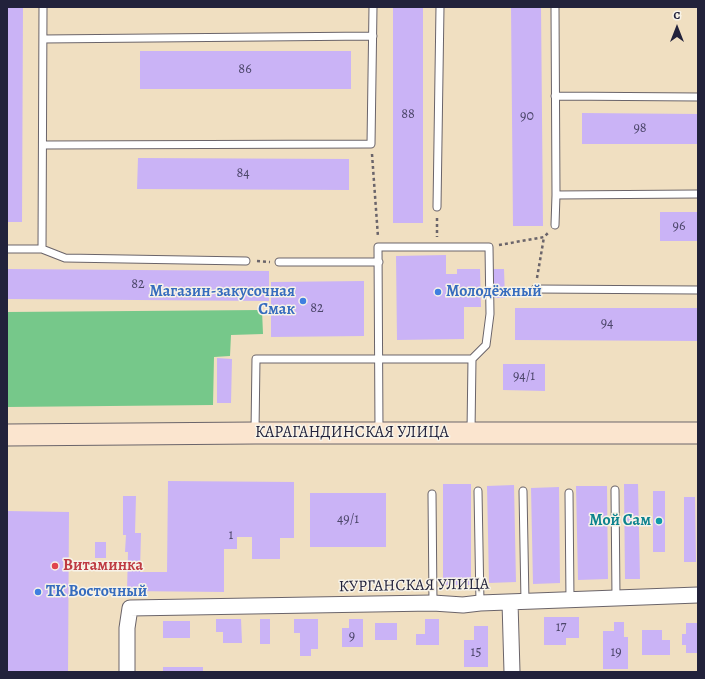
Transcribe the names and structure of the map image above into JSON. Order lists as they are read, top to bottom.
{
  "streets": {
    "main road": ["КАРАГАНДИНСКАЯ УЛИЦА"],
    "street": ["КУРГАНСКАЯ УЛИЦА"]
  },
  "places": [
    "Молодёжный",
    "Магазин-закусочная Смак",
    "Мой Cам",
    "Витаминка",
    "ТК Восточный"
  ],
  "house_numbers": [
    "86",
    "88",
    "90",
    "98",
    "84",
    "96",
    "82",
    "82",
    "94",
    "94/1",
    "49/1",
    "1",
    "17",
    "9",
    "15",
    "19"
  ],
  "north": "top"
}
